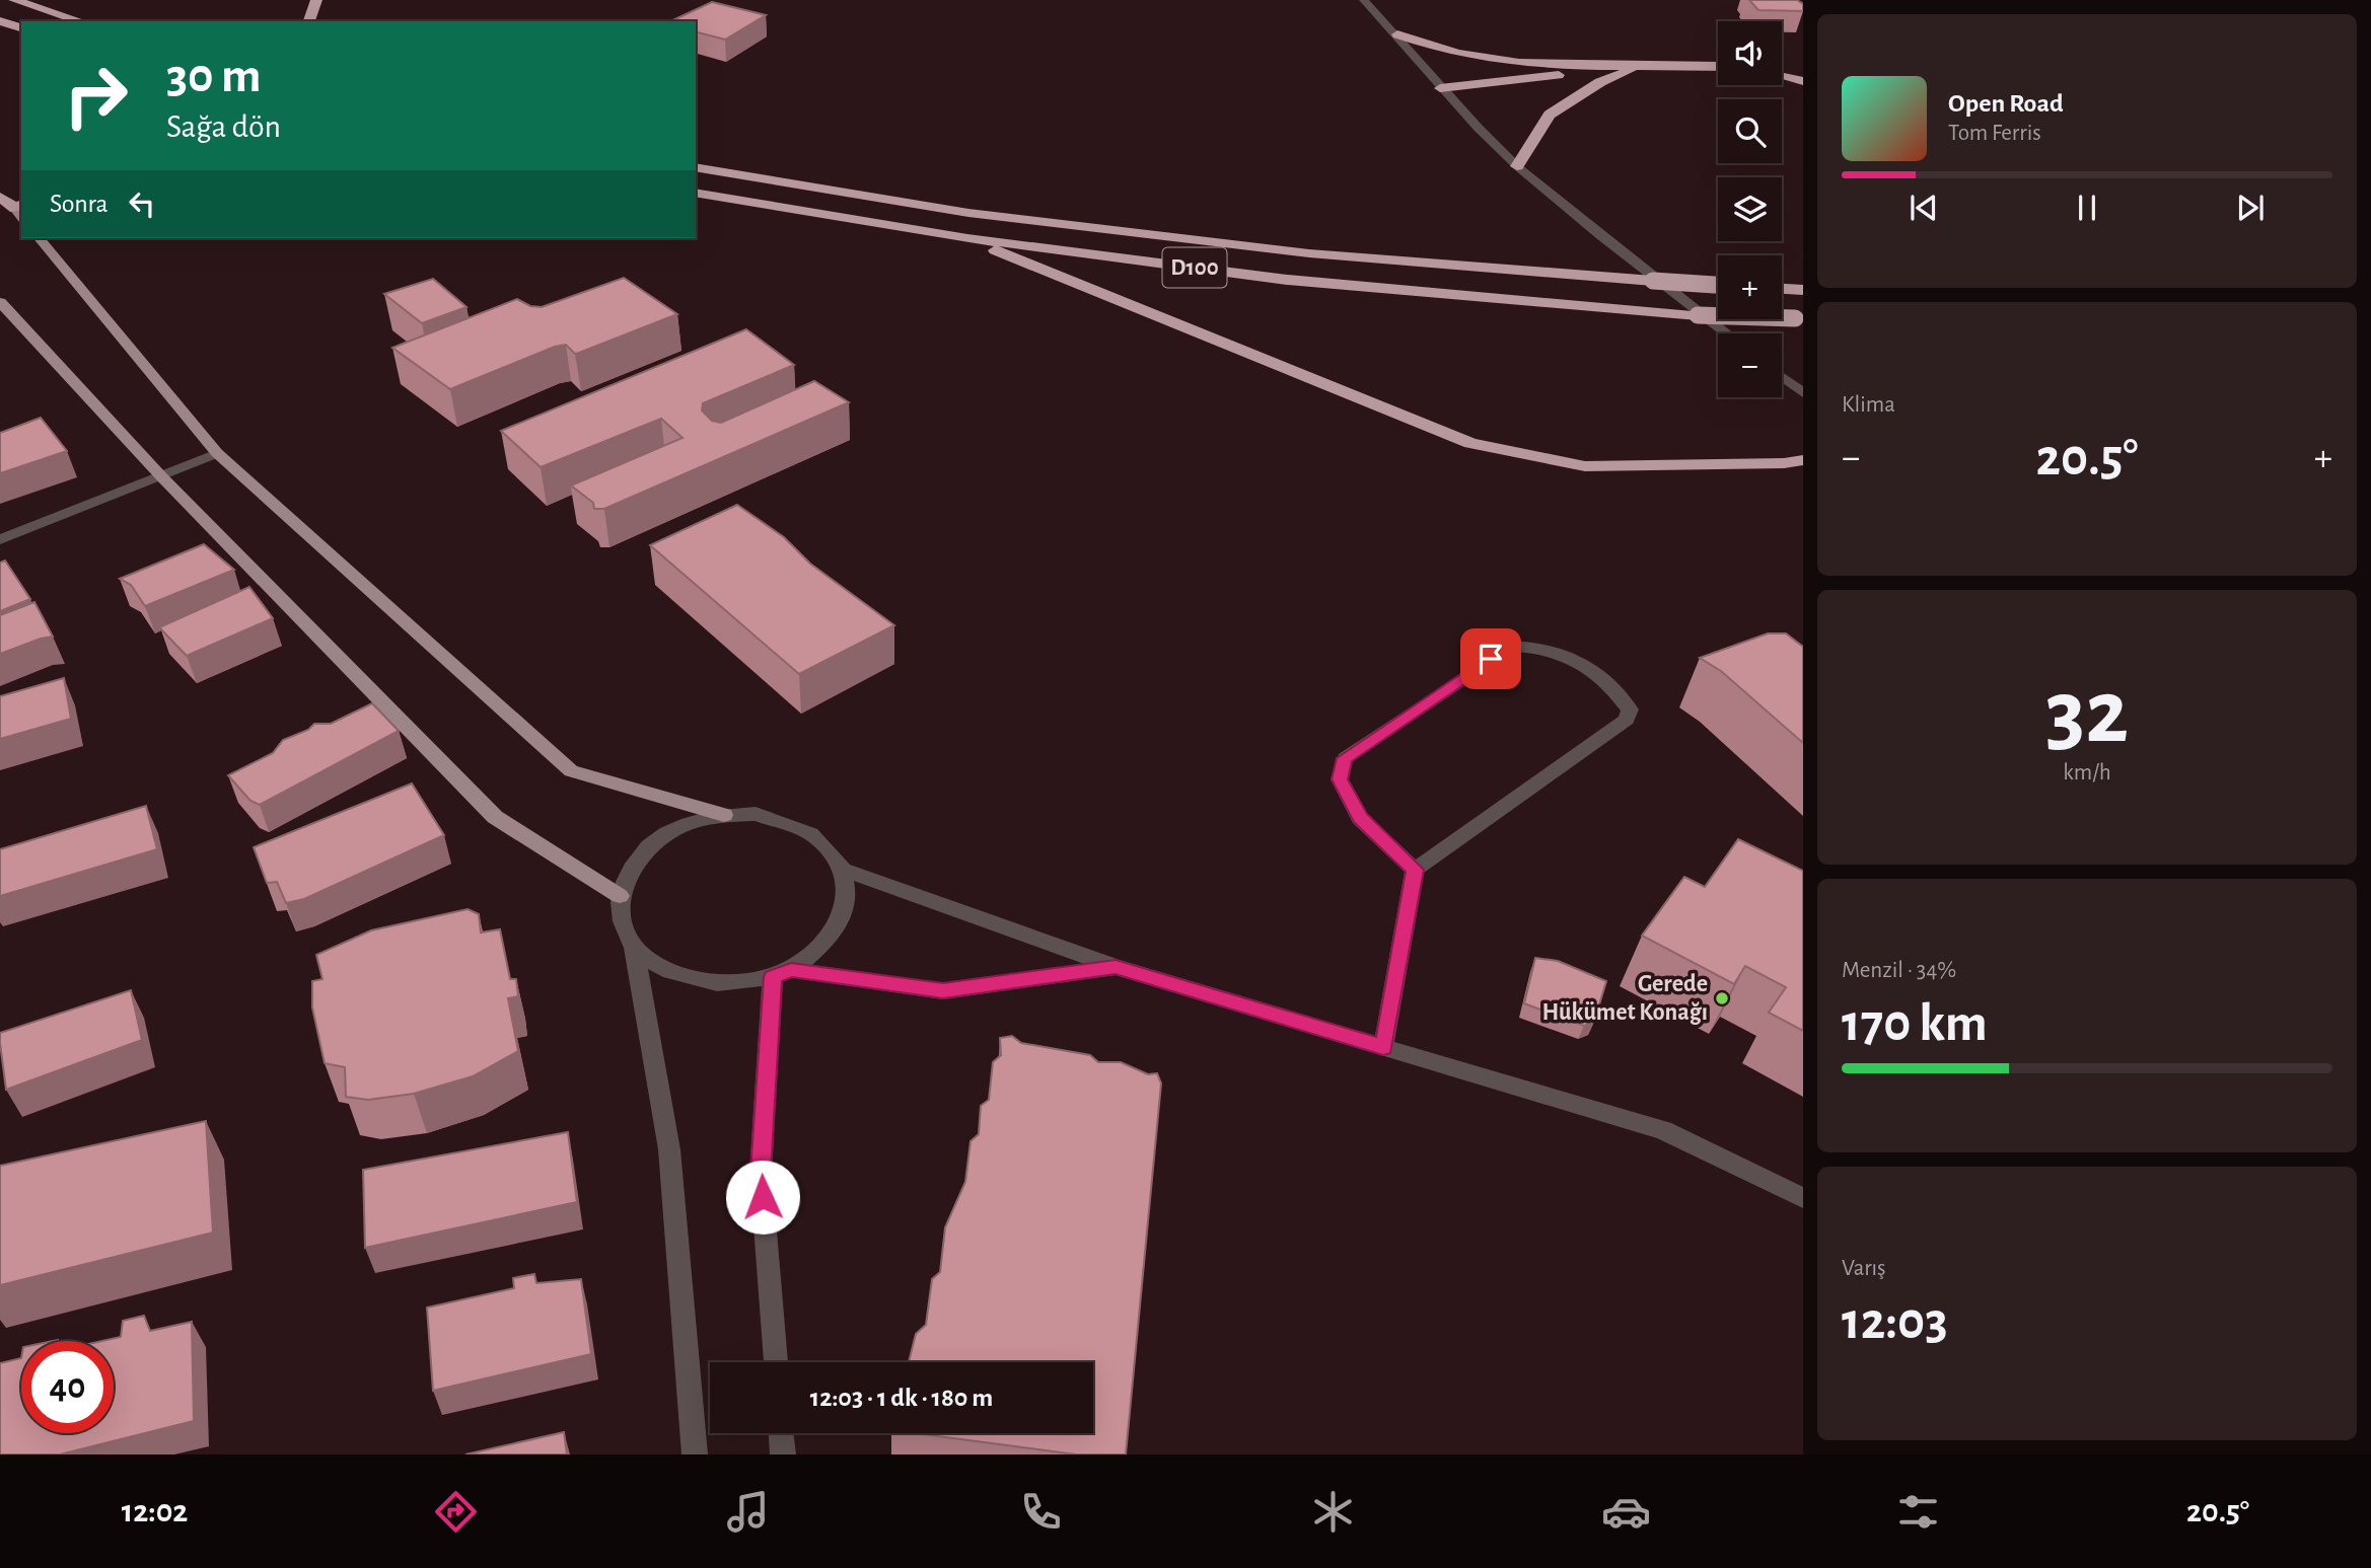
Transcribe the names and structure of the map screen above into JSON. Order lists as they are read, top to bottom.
{
  "streets": {
    "highway": ["D100"]
  },
  "places": ["Gerede Hükümet Konağı"],
  "page": {
    "map_buttons": ["+", "−"],
    "turn": ["30 m", "Sağa dön"],
    "song": ["Open Road", "Tom Ferris"],
    "then": "Sonra",
    "tile": [
      "Klima",
      ["32", "km/h"],
      ["Menzil · 34%", "170 km"],
      ["Varış", "12:03"]
    ],
    "heat": ["−", "20.5°", "+"],
    "limit": "40",
    "trip": "12:03 · 1 dk · 180 m",
    "tabs": ["12:02", "20.5°"]
  }
}
